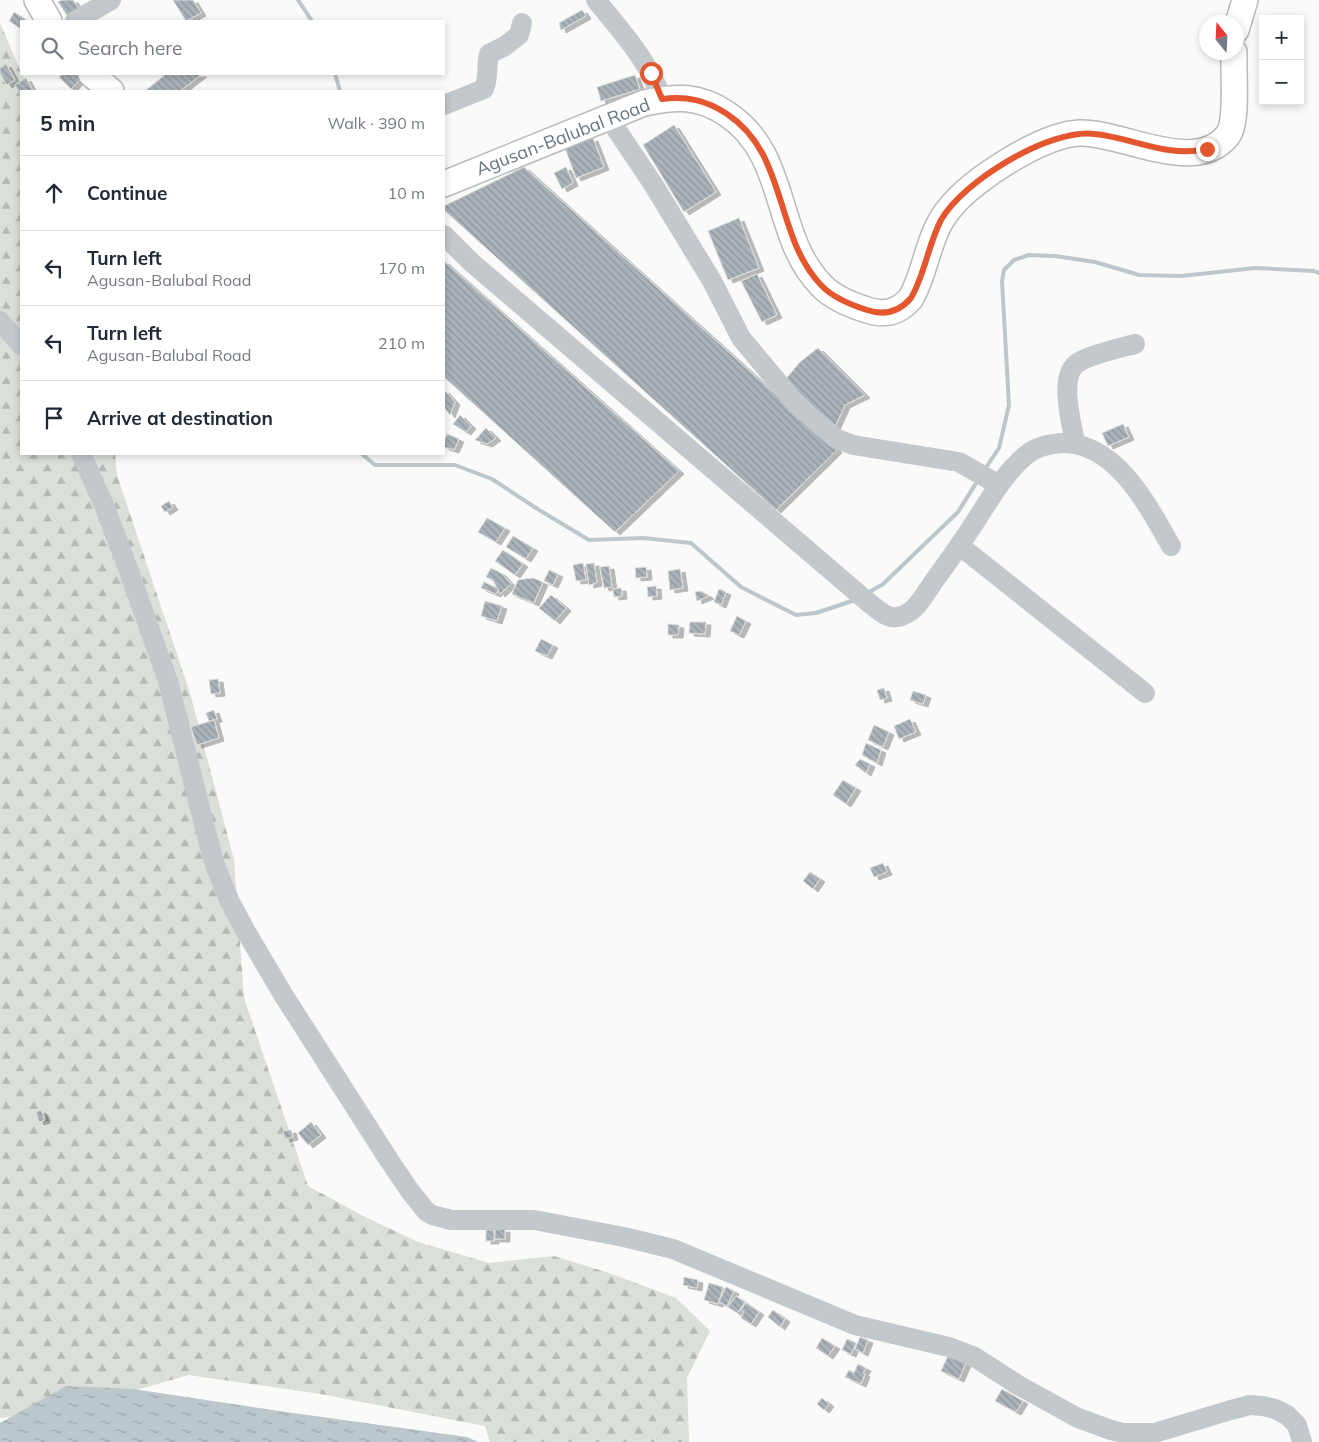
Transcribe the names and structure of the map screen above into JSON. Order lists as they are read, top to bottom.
{
  "streets": {
    "main road": ["Agusan-Balubal Road"]
  },
  "north": "top",
  "page": {
    "map_buttons": ["+", "−"],
    "search": "Search here",
    "heading": ["5 min", "Walk · 390 m"],
    "list": [
      ["Continue", "10 m"],
      ["Turn left", "Agusan-Balubal Road", "170 m"],
      ["Turn left", "Agusan-Balubal Road", "210 m"],
      "Arrive at destination"
    ]
  }
}
